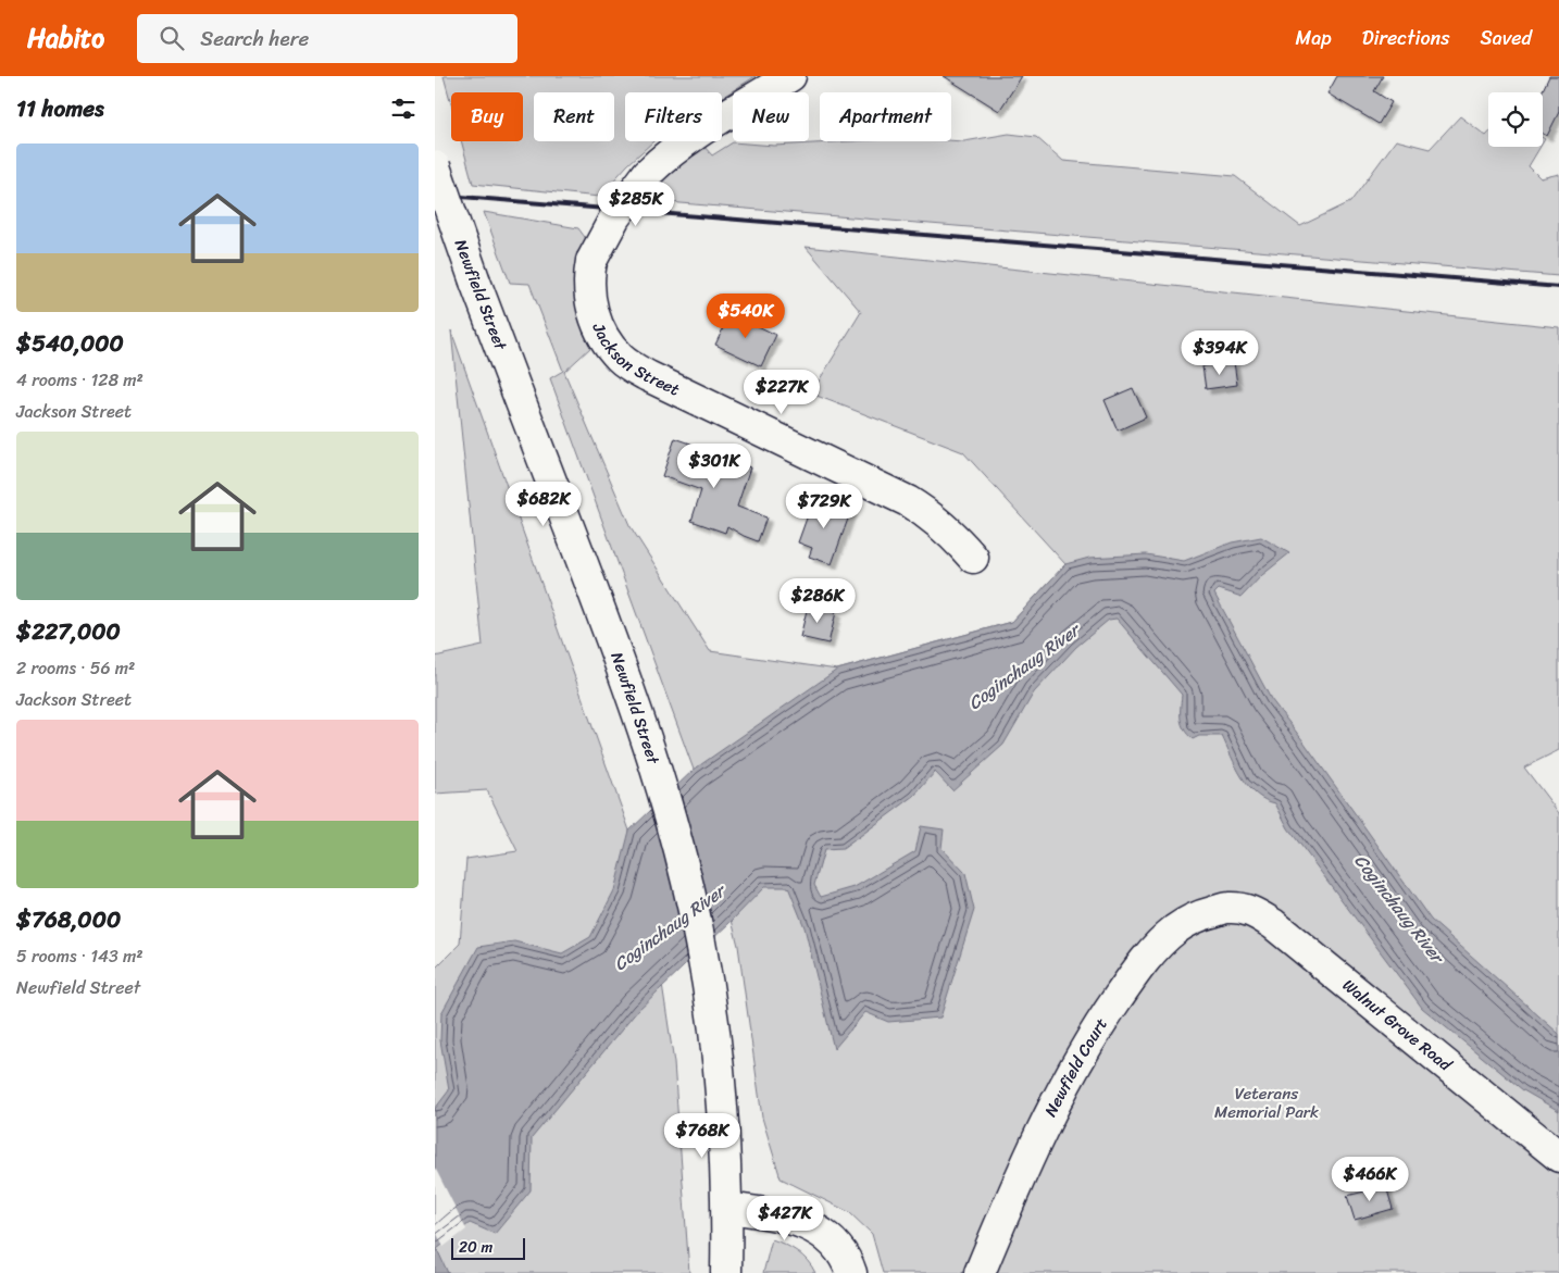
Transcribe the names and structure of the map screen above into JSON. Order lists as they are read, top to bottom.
{
  "streets": {
    "street": [
      "Newfield Street",
      "Jackson Street",
      "Walnut Grove Road",
      "Newfield Court"
    ]
  },
  "crossings": [
    ["Walnut Grove Road", "Newfield Court"]
  ],
  "water": ["Coginchaug River"],
  "parks": ["Veterans Memorial Park"],
  "scale_bar": "20 m",
  "page": {
    "header": "Habito",
    "search": "Search here",
    "nav": ["Map", "Directions", "Saved"],
    "heading": "11 homes",
    "chip": [
      "Buy",
      "Rent",
      "Filters",
      "New",
      "Apartment"
    ],
    "list": [
      {
        "name": "$540,000",
        "note": "4 rooms · 128 m² · Jackson Street"
      },
      {
        "name": "$227,000",
        "note": "2 rooms · 56 m² · Jackson Street"
      },
      {
        "name": "$768,000",
        "note": "5 rooms · 143 m² · Newfield Street"
      }
    ],
    "price": [
      "$285K",
      "$540K",
      "$394K",
      "$227K",
      "$301K",
      "$682K",
      "$729K",
      "$286K",
      "$768K",
      "$466K",
      "$427K"
    ],
    "scale": "20 m"
  }
}
